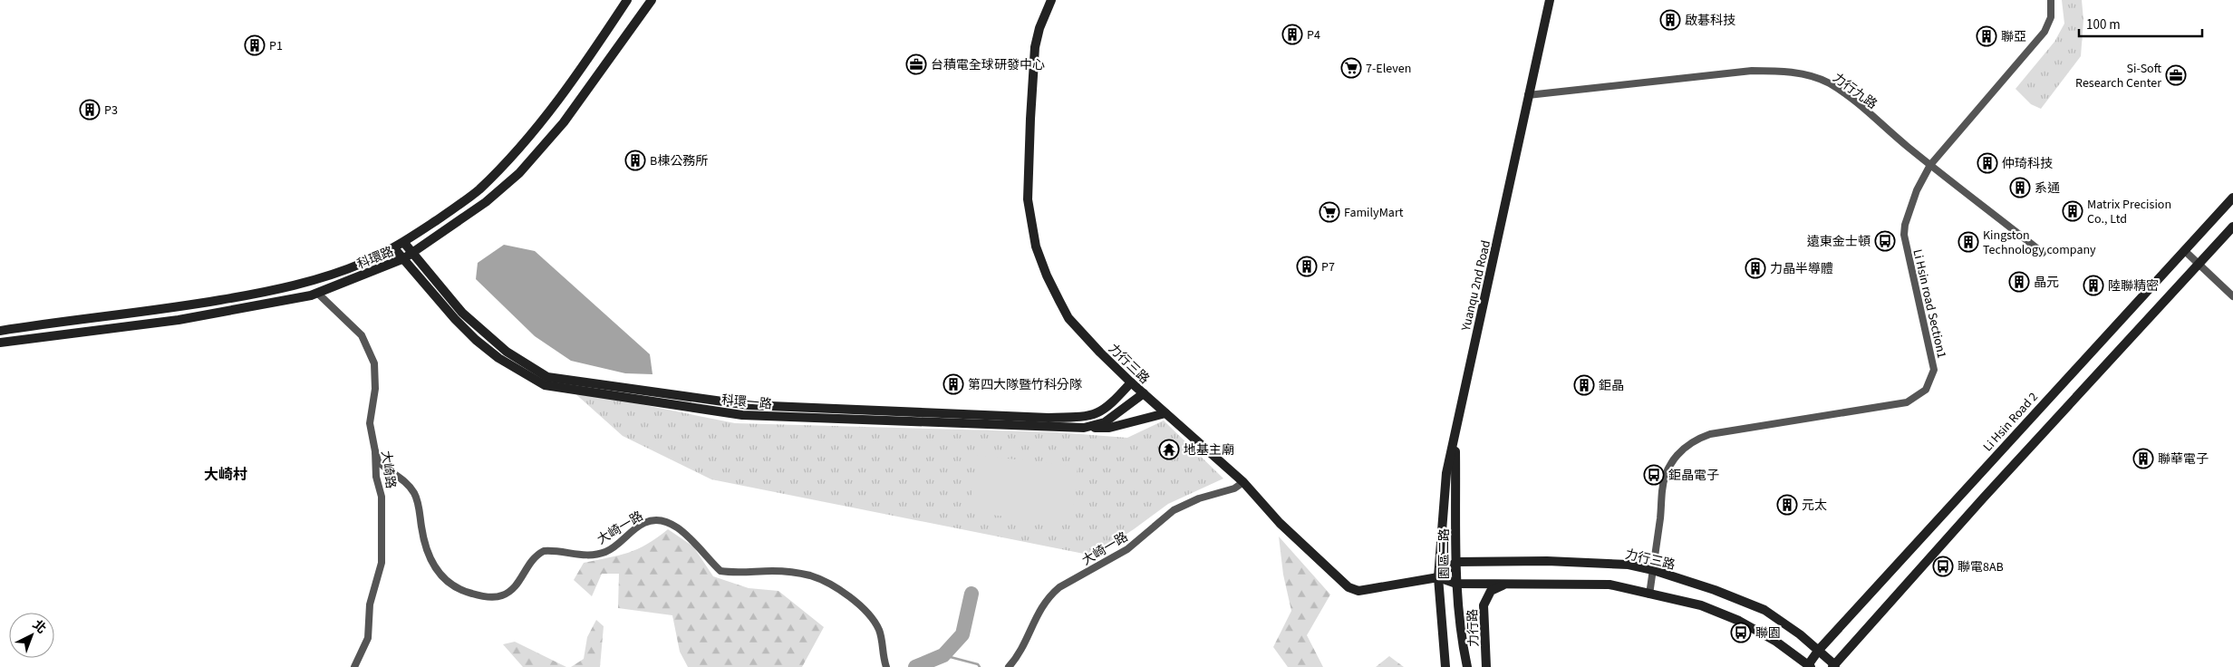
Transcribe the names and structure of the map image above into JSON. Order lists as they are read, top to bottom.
{
  "streets": {
    "street": [
      "力行九路",
      "科環路",
      "Yuanqu 2nd Road",
      "Li Hsin road Section1",
      "力行三路",
      "科環一路",
      "Li Hsin Road 2",
      "大崎路",
      "大崎一路",
      "園區二路",
      "力行路"
    ]
  },
  "crossings": [
    ["力行九路", "Yuanqu 2nd Road"],
    ["力行九路", "Li Hsin road Section1"],
    ["科環路", "科環一路"],
    ["科環路", "大崎路"],
    ["Yuanqu 2nd Road", "力行三路"],
    ["Yuanqu 2nd Road", "園區二路"],
    ["Li Hsin road Section1", "力行三路"],
    ["力行三路", "科環一路"],
    ["力行三路", "Li Hsin Road 2"],
    ["力行三路", "大崎一路"],
    ["力行三路", "園區二路"],
    ["力行三路", "力行路"],
    ["大崎路", "大崎一路"]
  ],
  "districts": ["大崎村"],
  "places": {
    "building": [
      "啟碁科技",
      "P4",
      "聯亞",
      "P1",
      "P3",
      "B棟公務所",
      "仲琦科技",
      "系通",
      "Matrix Precision Co., Ltd",
      "Kingston Technology company",
      "P7",
      "力晶半導體",
      "晶元",
      "陸聯精密",
      "第四大隊暨竹科分隊",
      "鉅晶",
      "聯華電子",
      "元太"
    ],
    "office": ["台積電全球研發中心", "Si-Soft Research Center"],
    "supermarket": ["7-Eleven", "FamilyMart"],
    "bus stop": [
      "遠東金士頓",
      "鉅晶電子",
      "聯電8AB",
      "聯園"
    ],
    "temple": ["地基主廟"]
  },
  "scale_bar": "100 m",
  "north": "top right"
}
